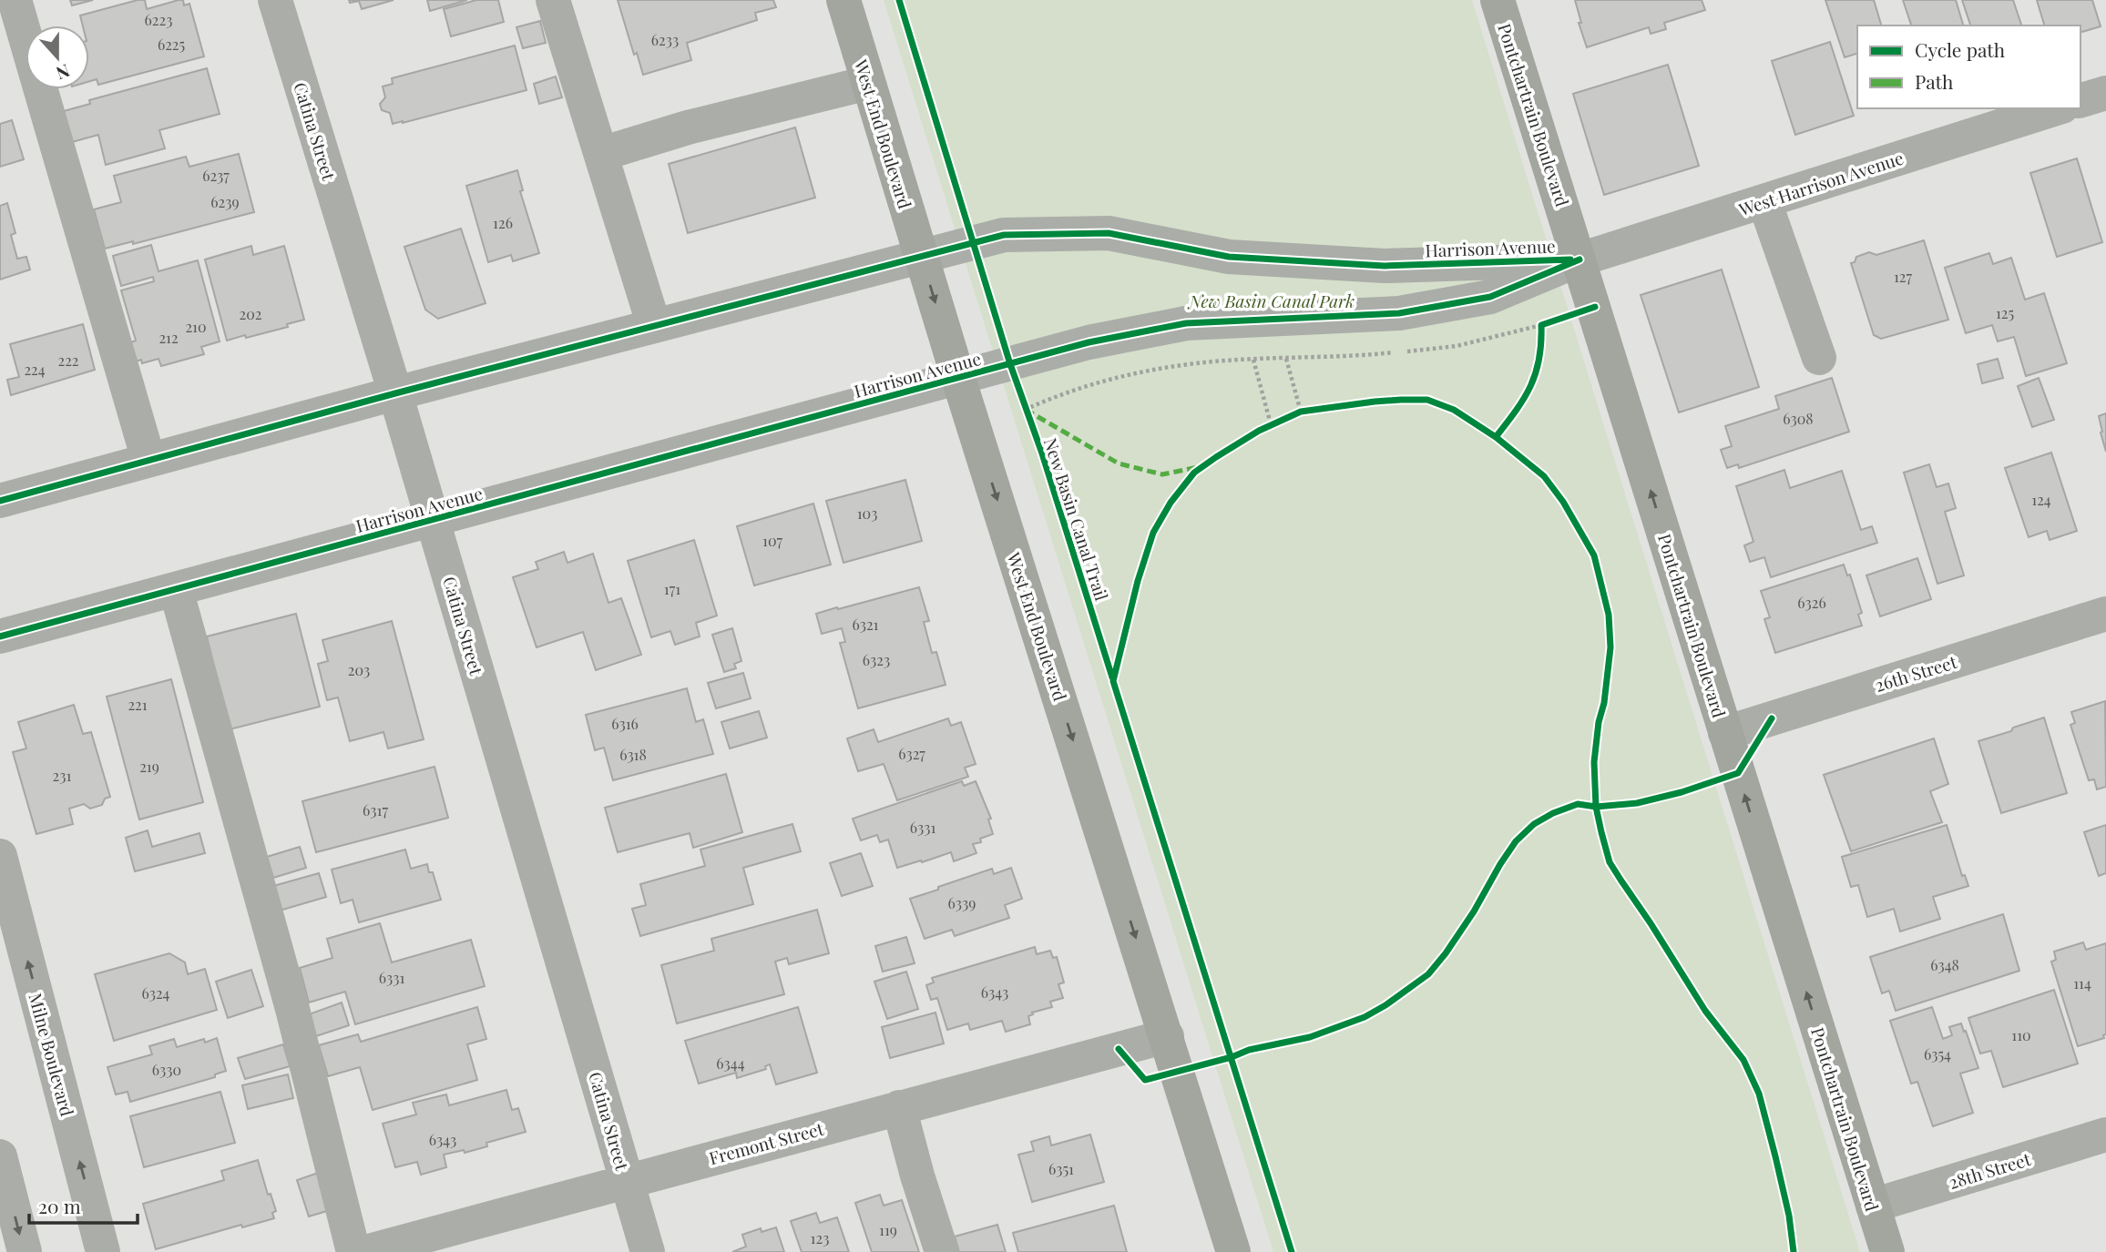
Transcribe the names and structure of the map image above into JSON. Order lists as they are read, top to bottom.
{
  "streets": {
    "main road": ["Pontchartrain Boulevard", "West End Boulevard"],
    "street": [
      "Catina Street",
      "West Harrison Avenue",
      "Harrison Avenue",
      "26th Street",
      "Milne Boulevard",
      "Fremont Street",
      "28th Street"
    ],
    "cycle path": ["New Basin Canal Trail"]
  },
  "crossings": [
    ["Pontchartrain Boulevard", "West Harrison Avenue"],
    ["Pontchartrain Boulevard", "Harrison Avenue"],
    ["Pontchartrain Boulevard", "26th Street"],
    ["Pontchartrain Boulevard", "28th Street"],
    ["Catina Street", "Harrison Avenue"],
    ["Catina Street", "Fremont Street"],
    ["West End Boulevard", "Harrison Avenue"],
    ["West End Boulevard", "Fremont Street"],
    ["West Harrison Avenue", "Harrison Avenue"],
    ["Harrison Avenue", "New Basin Canal Trail"]
  ],
  "one_way": ["Pontchartrain Boulevard", "West End Boulevard"],
  "parks": ["New Basin Canal Park"],
  "house_numbers": [
    "6223",
    "6233",
    "6225",
    "6237",
    "6239",
    "126",
    "127",
    "125",
    "202",
    "210",
    "212",
    "222",
    "224",
    "6308",
    "124",
    "103",
    "107",
    "171",
    "6326",
    "6321",
    "6323",
    "203",
    "221",
    "6316",
    "6327",
    "6318",
    "219",
    "231",
    "6317",
    "6331",
    "6339",
    "6348",
    "6331",
    "114",
    "6343",
    "6324",
    "110",
    "6354",
    "6344",
    "6330",
    "6343",
    "6351",
    "119",
    "123"
  ],
  "legend": ["Cycle path", "Path"],
  "scale_bar": "20 m",
  "north": "bottom"
}
